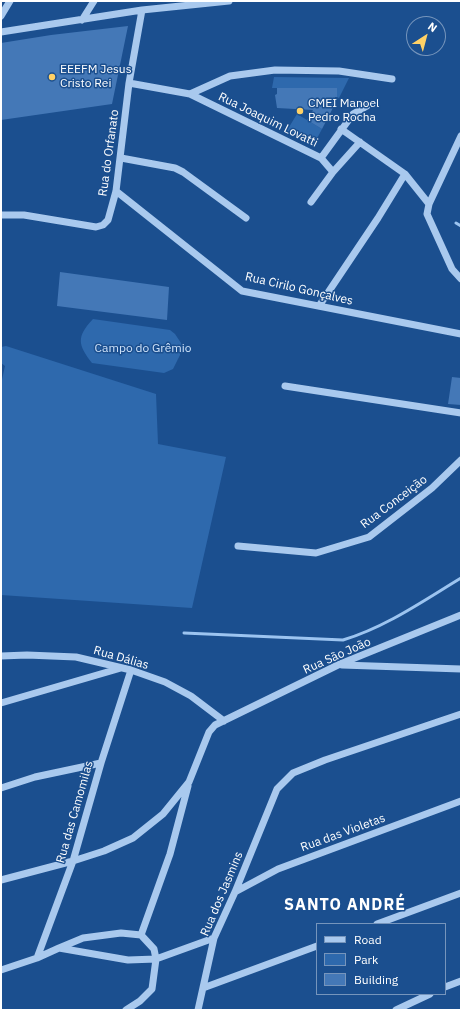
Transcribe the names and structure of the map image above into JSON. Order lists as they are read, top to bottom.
{
  "streets": {
    "street": [
      "Rua Joaquim Lovatti",
      "Rua do Orfanato",
      "Rua Cirilo Gonçalves",
      "Rua Conceição",
      "Rua São João",
      "Rua Dálias",
      "Rua das Camomilas",
      "Rua das Violetas",
      "Rua dos Jasmins"
    ]
  },
  "crossings": [
    ["Rua Joaquim Lovatti", "Rua do Orfanato"],
    ["Rua do Orfanato", "Rua Cirilo Gonçalves"],
    ["Rua São João", "Rua Dálias"],
    ["Rua Dálias", "Rua das Camomilas"],
    ["Rua das Violetas", "Rua dos Jasmins"]
  ],
  "districts": ["SANTO ANDRÉ"],
  "parks": ["Campo do Grêmio"],
  "places": ["EEEFM Jesus Cristo Rei", "CMEI Manoel Pedro Rocha"],
  "legend": ["Road", "Park", "Building"],
  "north": "top right"
}
